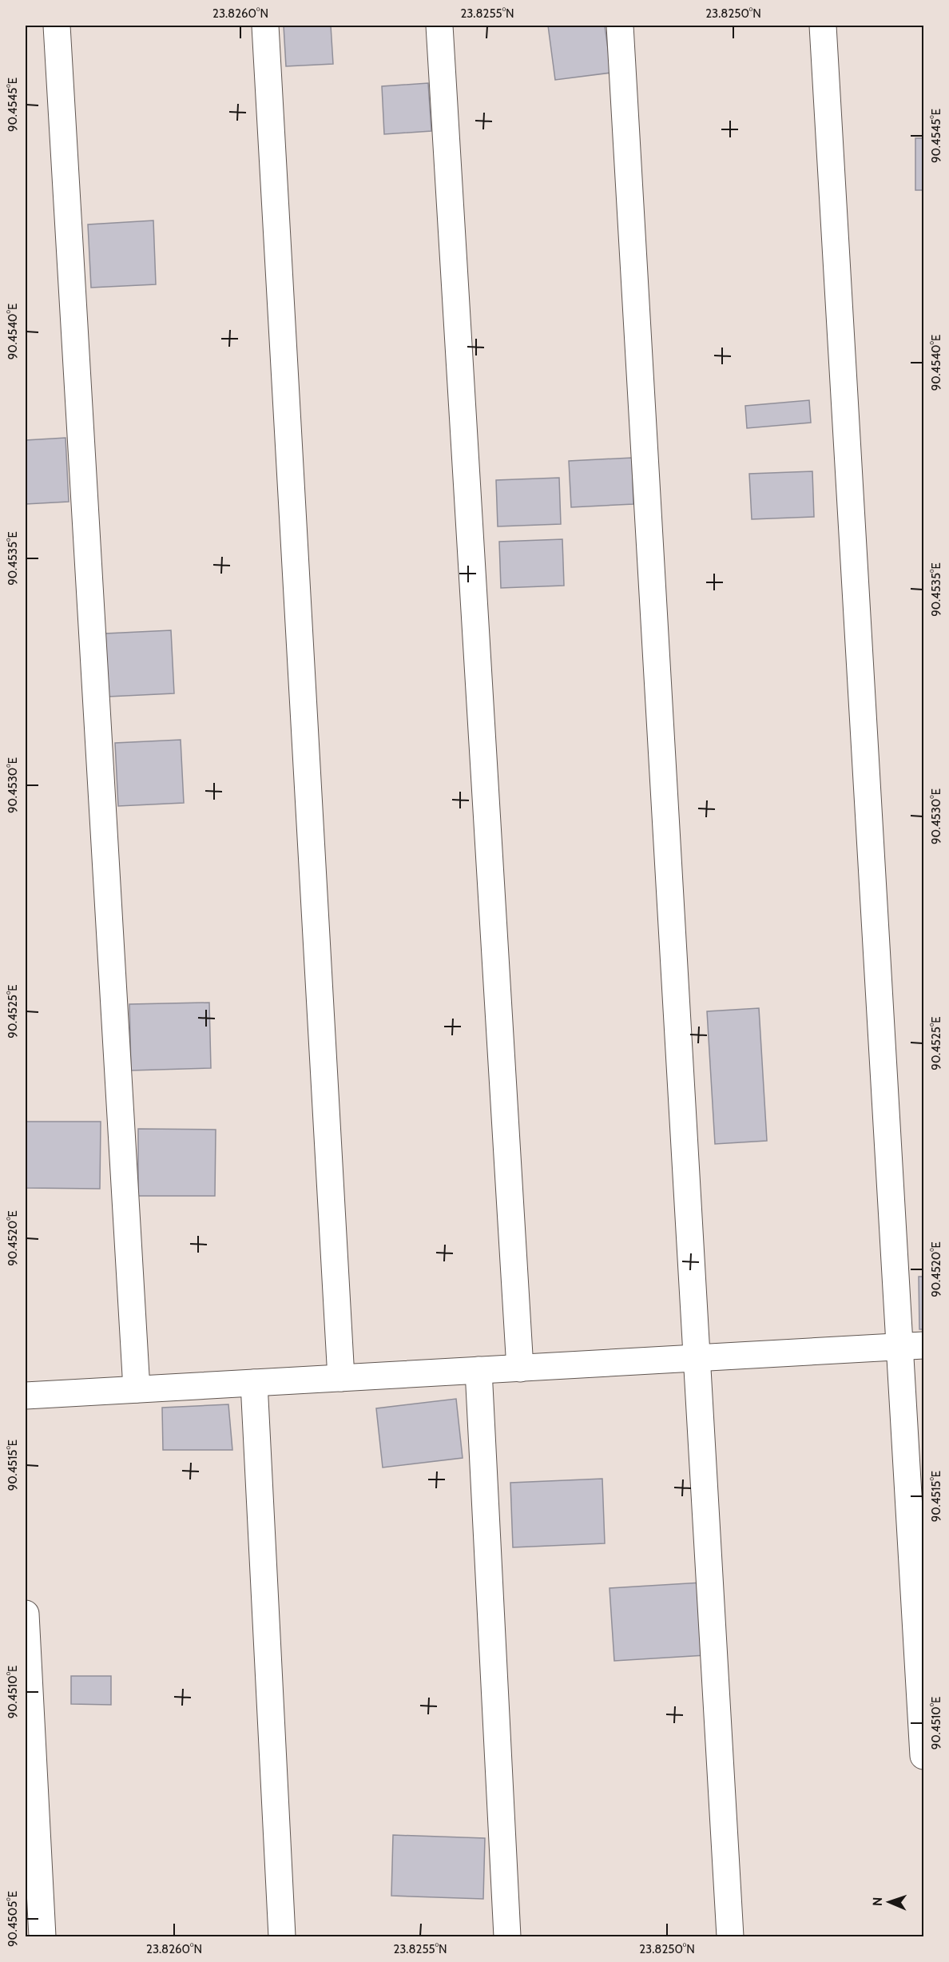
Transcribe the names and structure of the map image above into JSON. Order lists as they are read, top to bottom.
{
  "north": "left",
  "coordinates": [
    "23.8260°N",
    "23.8255°N",
    "23.8250°N",
    "90.4545°E",
    "90.4540°E",
    "90.4535°E",
    "90.4530°E",
    "90.4525°E",
    "90.4520°E",
    "90.4515°E",
    "90.4510°E",
    "90.4505°E"
  ]
}
